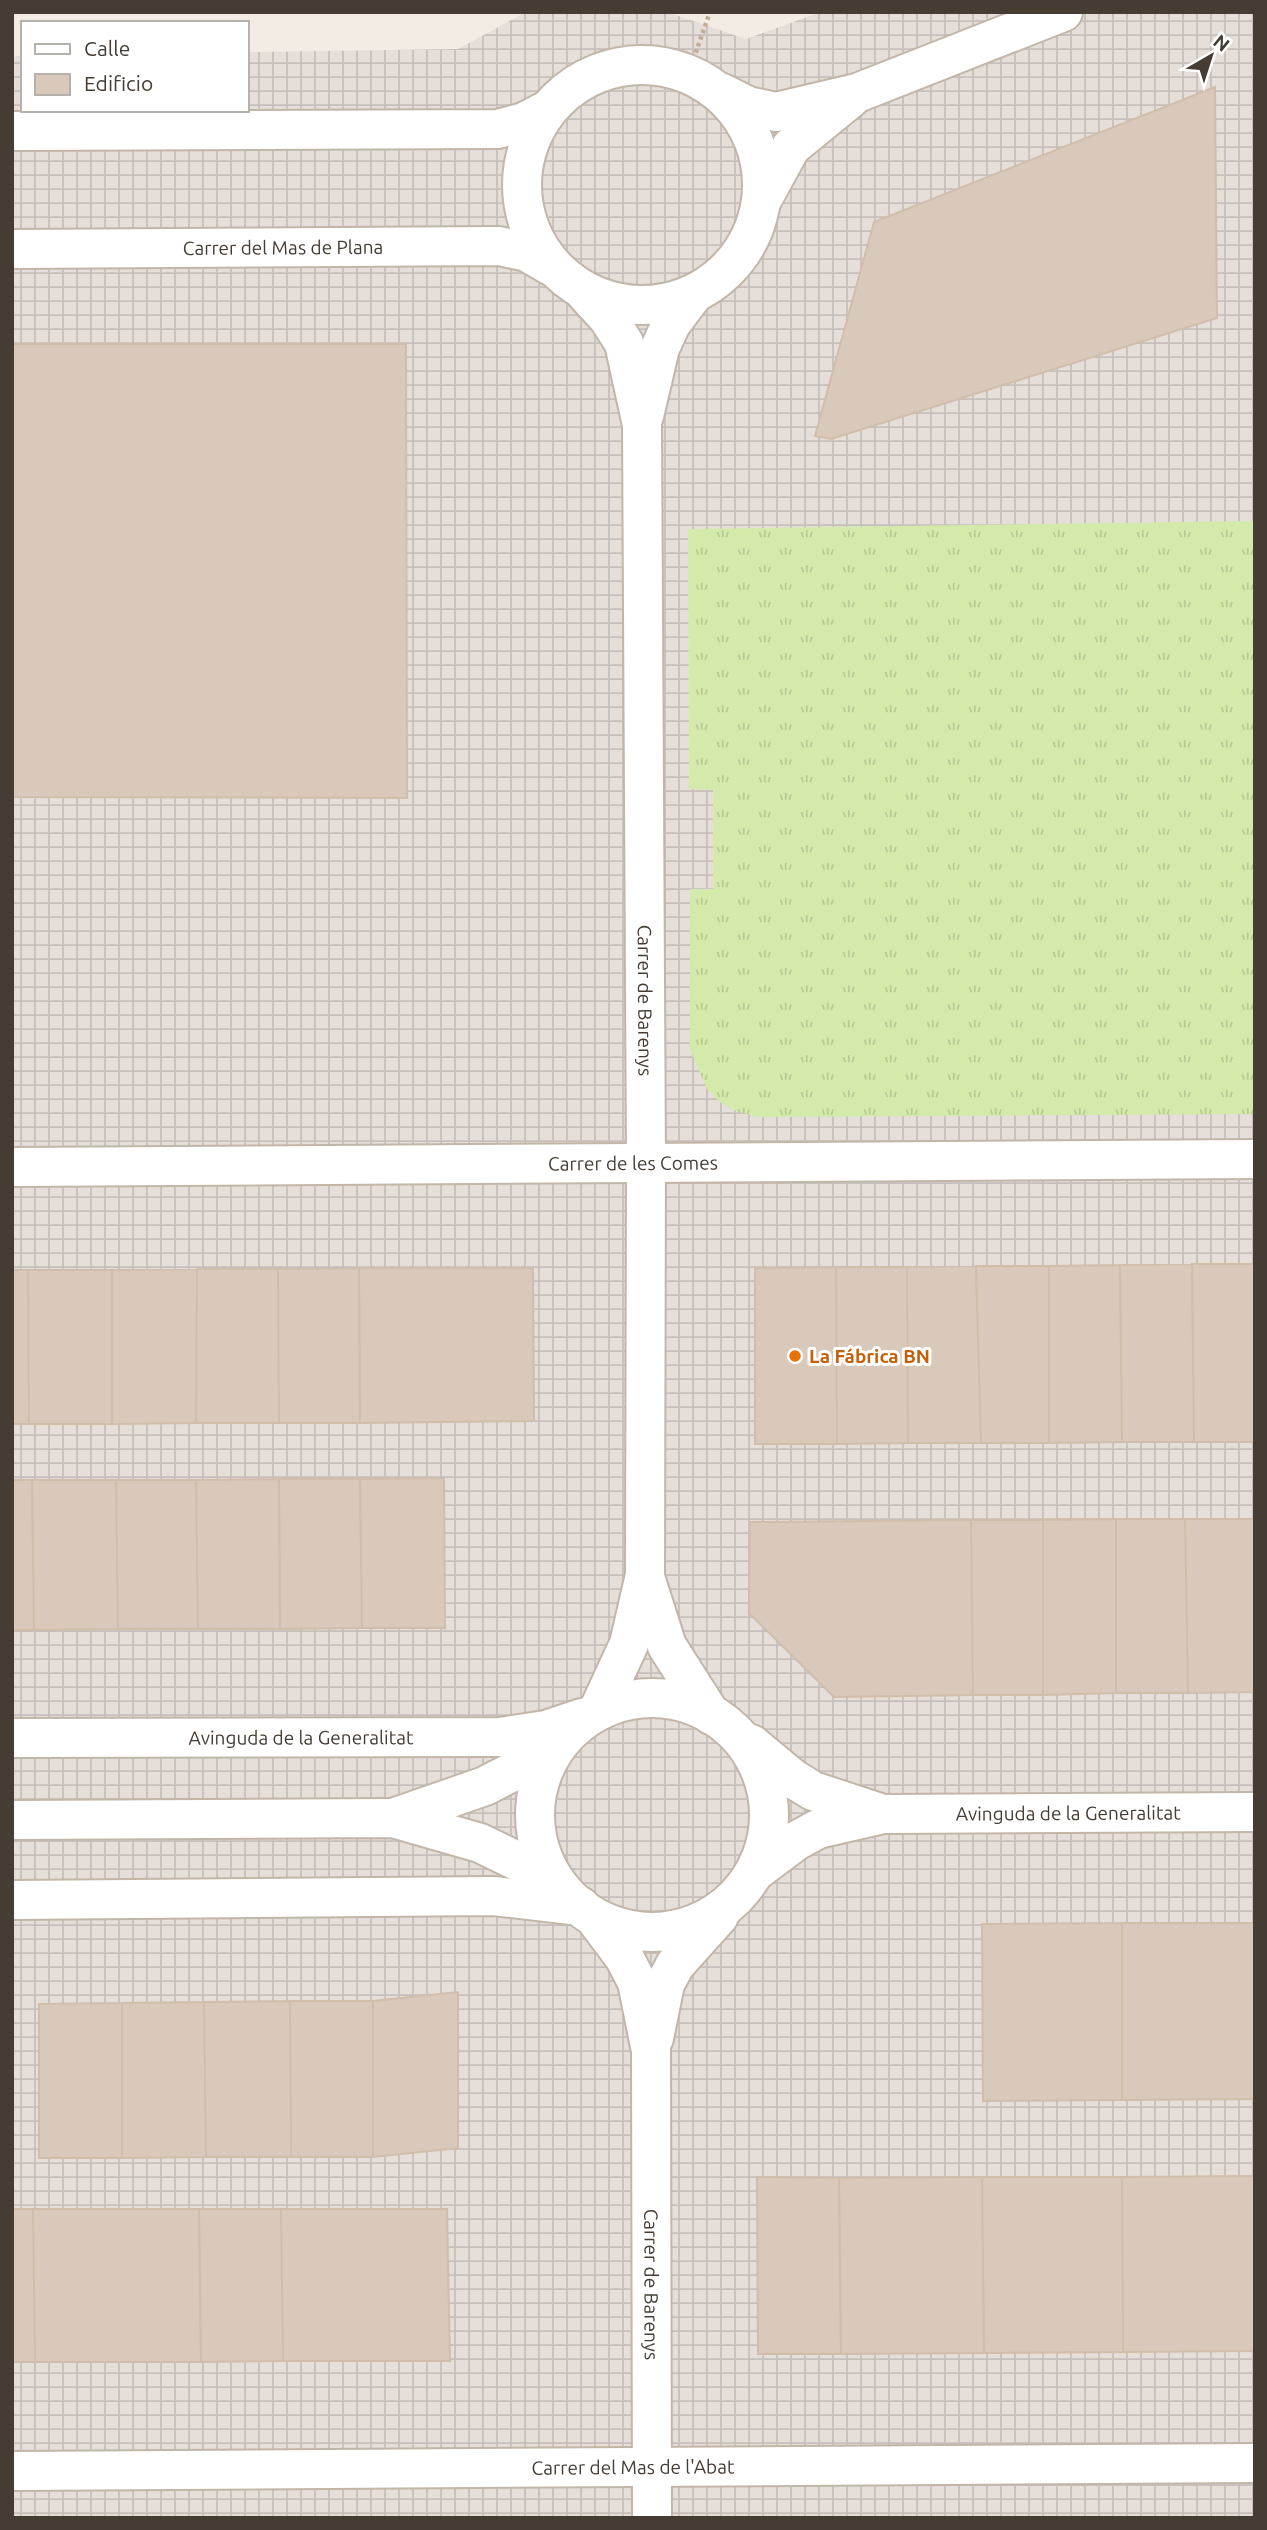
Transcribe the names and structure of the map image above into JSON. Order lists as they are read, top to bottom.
{
  "streets": {
    "street": [
      "Carrer del Mas de Plana",
      "Carrer de Barenys",
      "Carrer de les Comes",
      "Avinguda de la Generalitat",
      "Carrer del Mas de l'Abat"
    ]
  },
  "crossings": [
    ["Carrer del Mas de Plana", "Carrer de Barenys"],
    ["Carrer de Barenys", "Carrer de les Comes"],
    ["Carrer de Barenys", "Avinguda de la Generalitat"],
    ["Carrer de Barenys", "Carrer del Mas de l'Abat"]
  ],
  "places": ["La Fábrica BN"],
  "legend": ["Calle", "Edificio"],
  "north": "top right"
}
